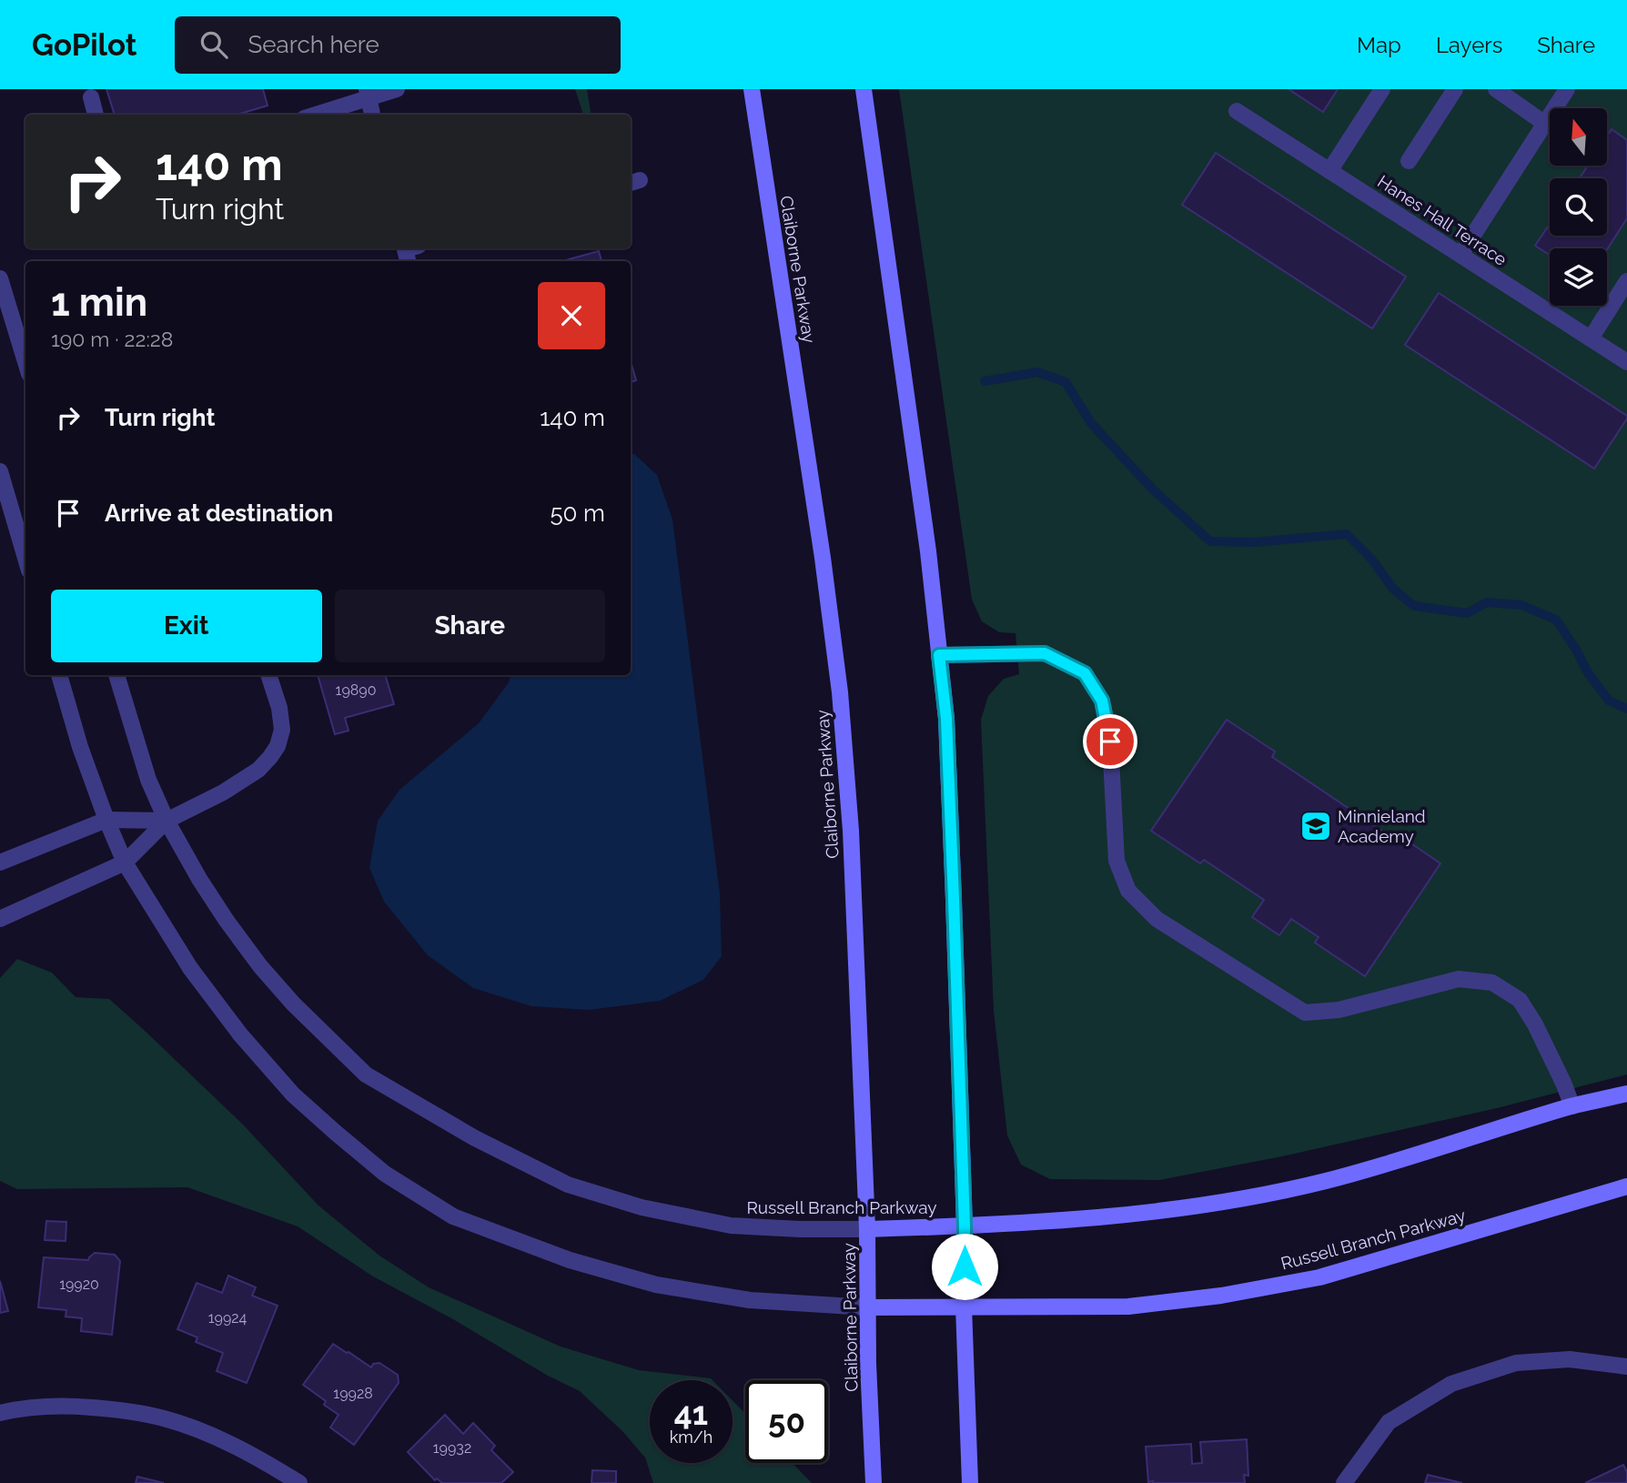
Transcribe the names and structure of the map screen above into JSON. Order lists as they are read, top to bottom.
{
  "streets": {
    "main road": ["Claiborne Parkway", "Russell Branch Parkway"],
    "street": ["Hanes Hall Terrace"]
  },
  "crossings": [
    ["Claiborne Parkway", "Russell Branch Parkway"]
  ],
  "places": {
    "school or university": ["Minnieland Academy"]
  },
  "house_numbers": [
    "19890",
    "19920",
    "19924",
    "19928",
    "19932"
  ],
  "north": "top",
  "page": {
    "header": "GoPilot",
    "search": "Search here",
    "nav": ["Map", "Layers", "Share"],
    "turn": ["140 m", "Turn right"],
    "heading": ["1 min", "190 m · 22:28"],
    "list": [
      {
        "name": "Turn right",
        "value": "140 m"
      },
      {
        "name": "Arrive at destination",
        "value": "50 m"
      }
    ],
    "buttons": ["Exit", "Share"],
    "speed": "41 km/h",
    "limit": "50"
  }
}
